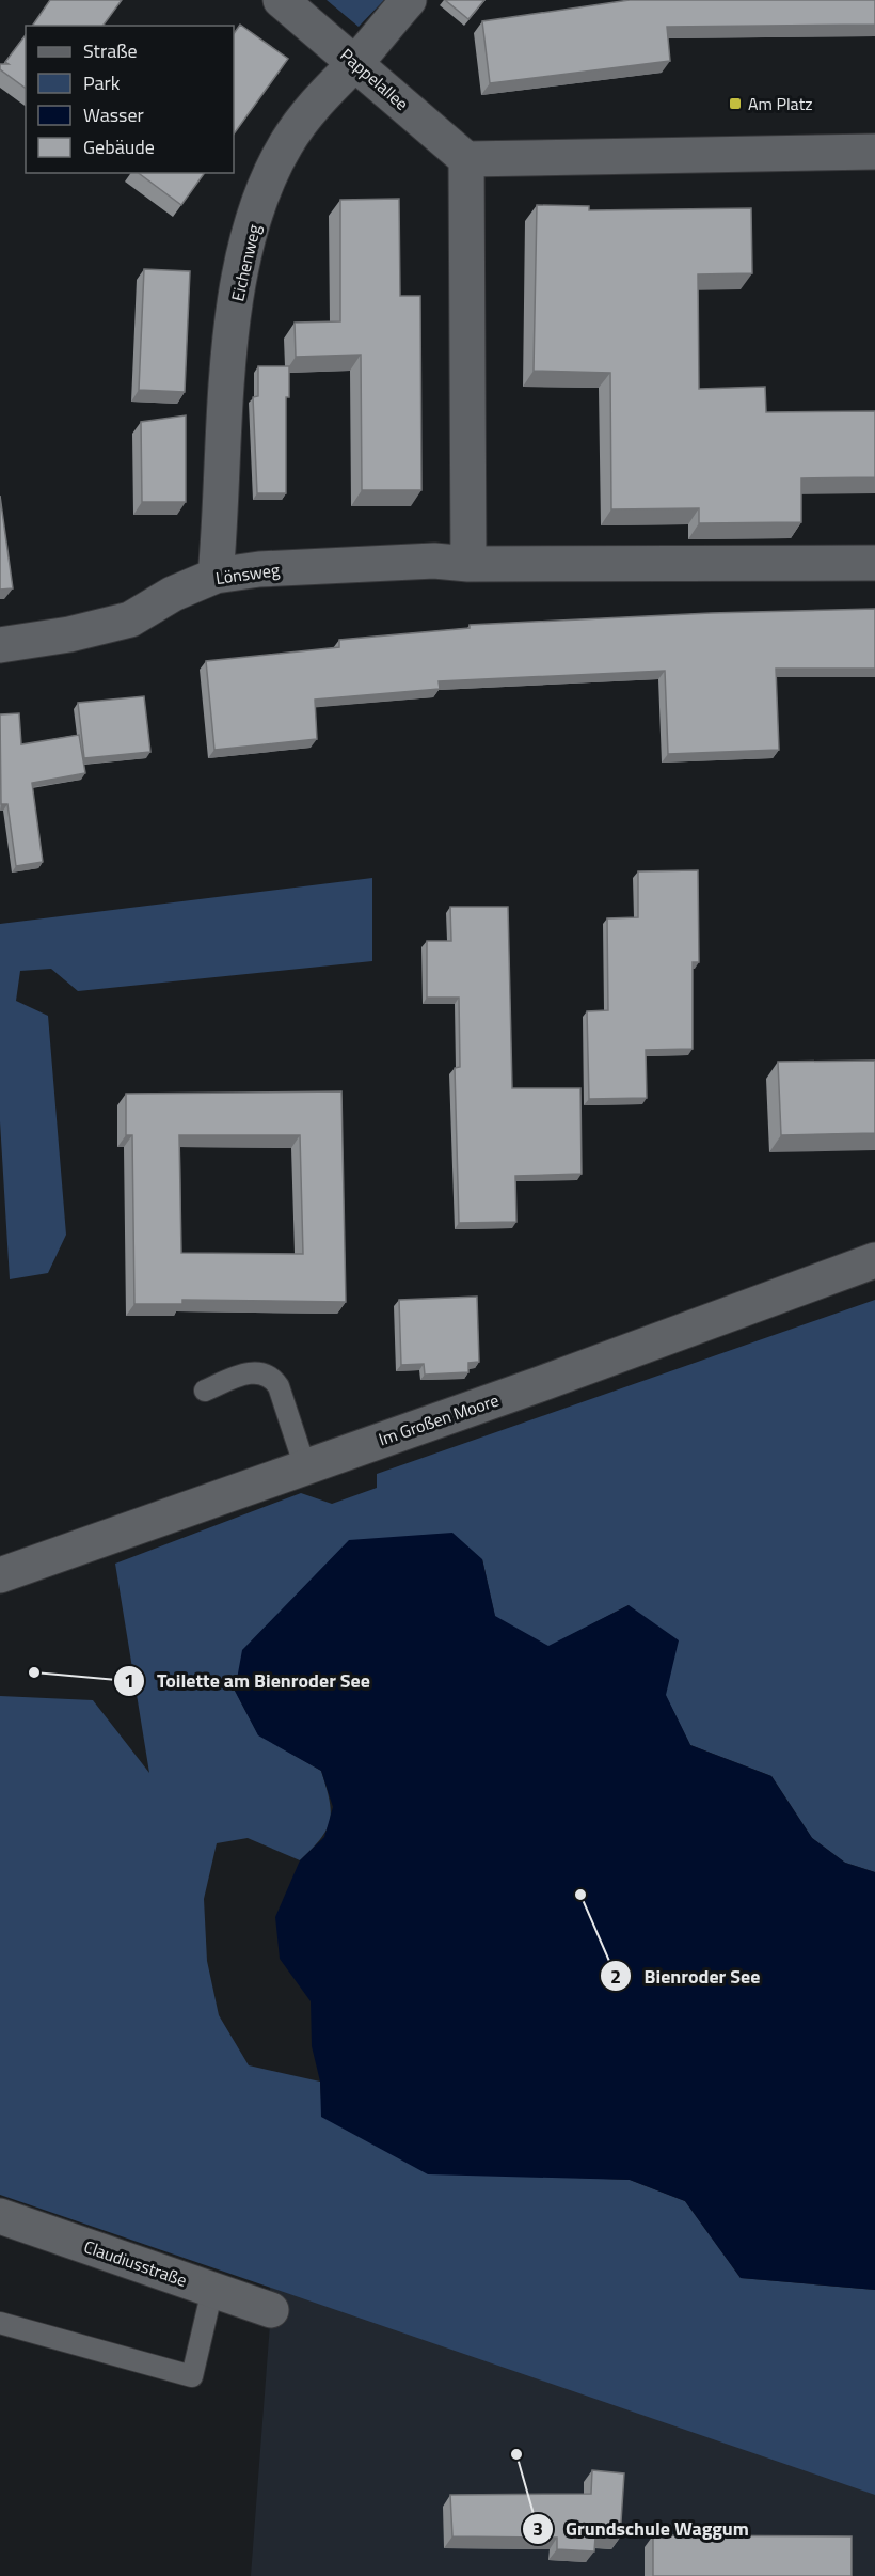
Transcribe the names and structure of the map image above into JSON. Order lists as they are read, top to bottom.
{
  "streets": {
    "street": [
      "Pappelallee",
      "Eichenweg",
      "Lönsweg",
      "Im Großen Moore",
      "Claudiusstraße"
    ]
  },
  "crossings": [
    ["Pappelallee", "Eichenweg"],
    ["Eichenweg", "Lönsweg"]
  ],
  "places": {
    "transit": ["Am Platz"],
    "other": ["Toilette am Bienroder See", "Bienroder See", "Grundschule Waggum"]
  },
  "legend": [
    "Straße",
    "Park",
    "Wasser",
    "Gebäude"
  ]
}
